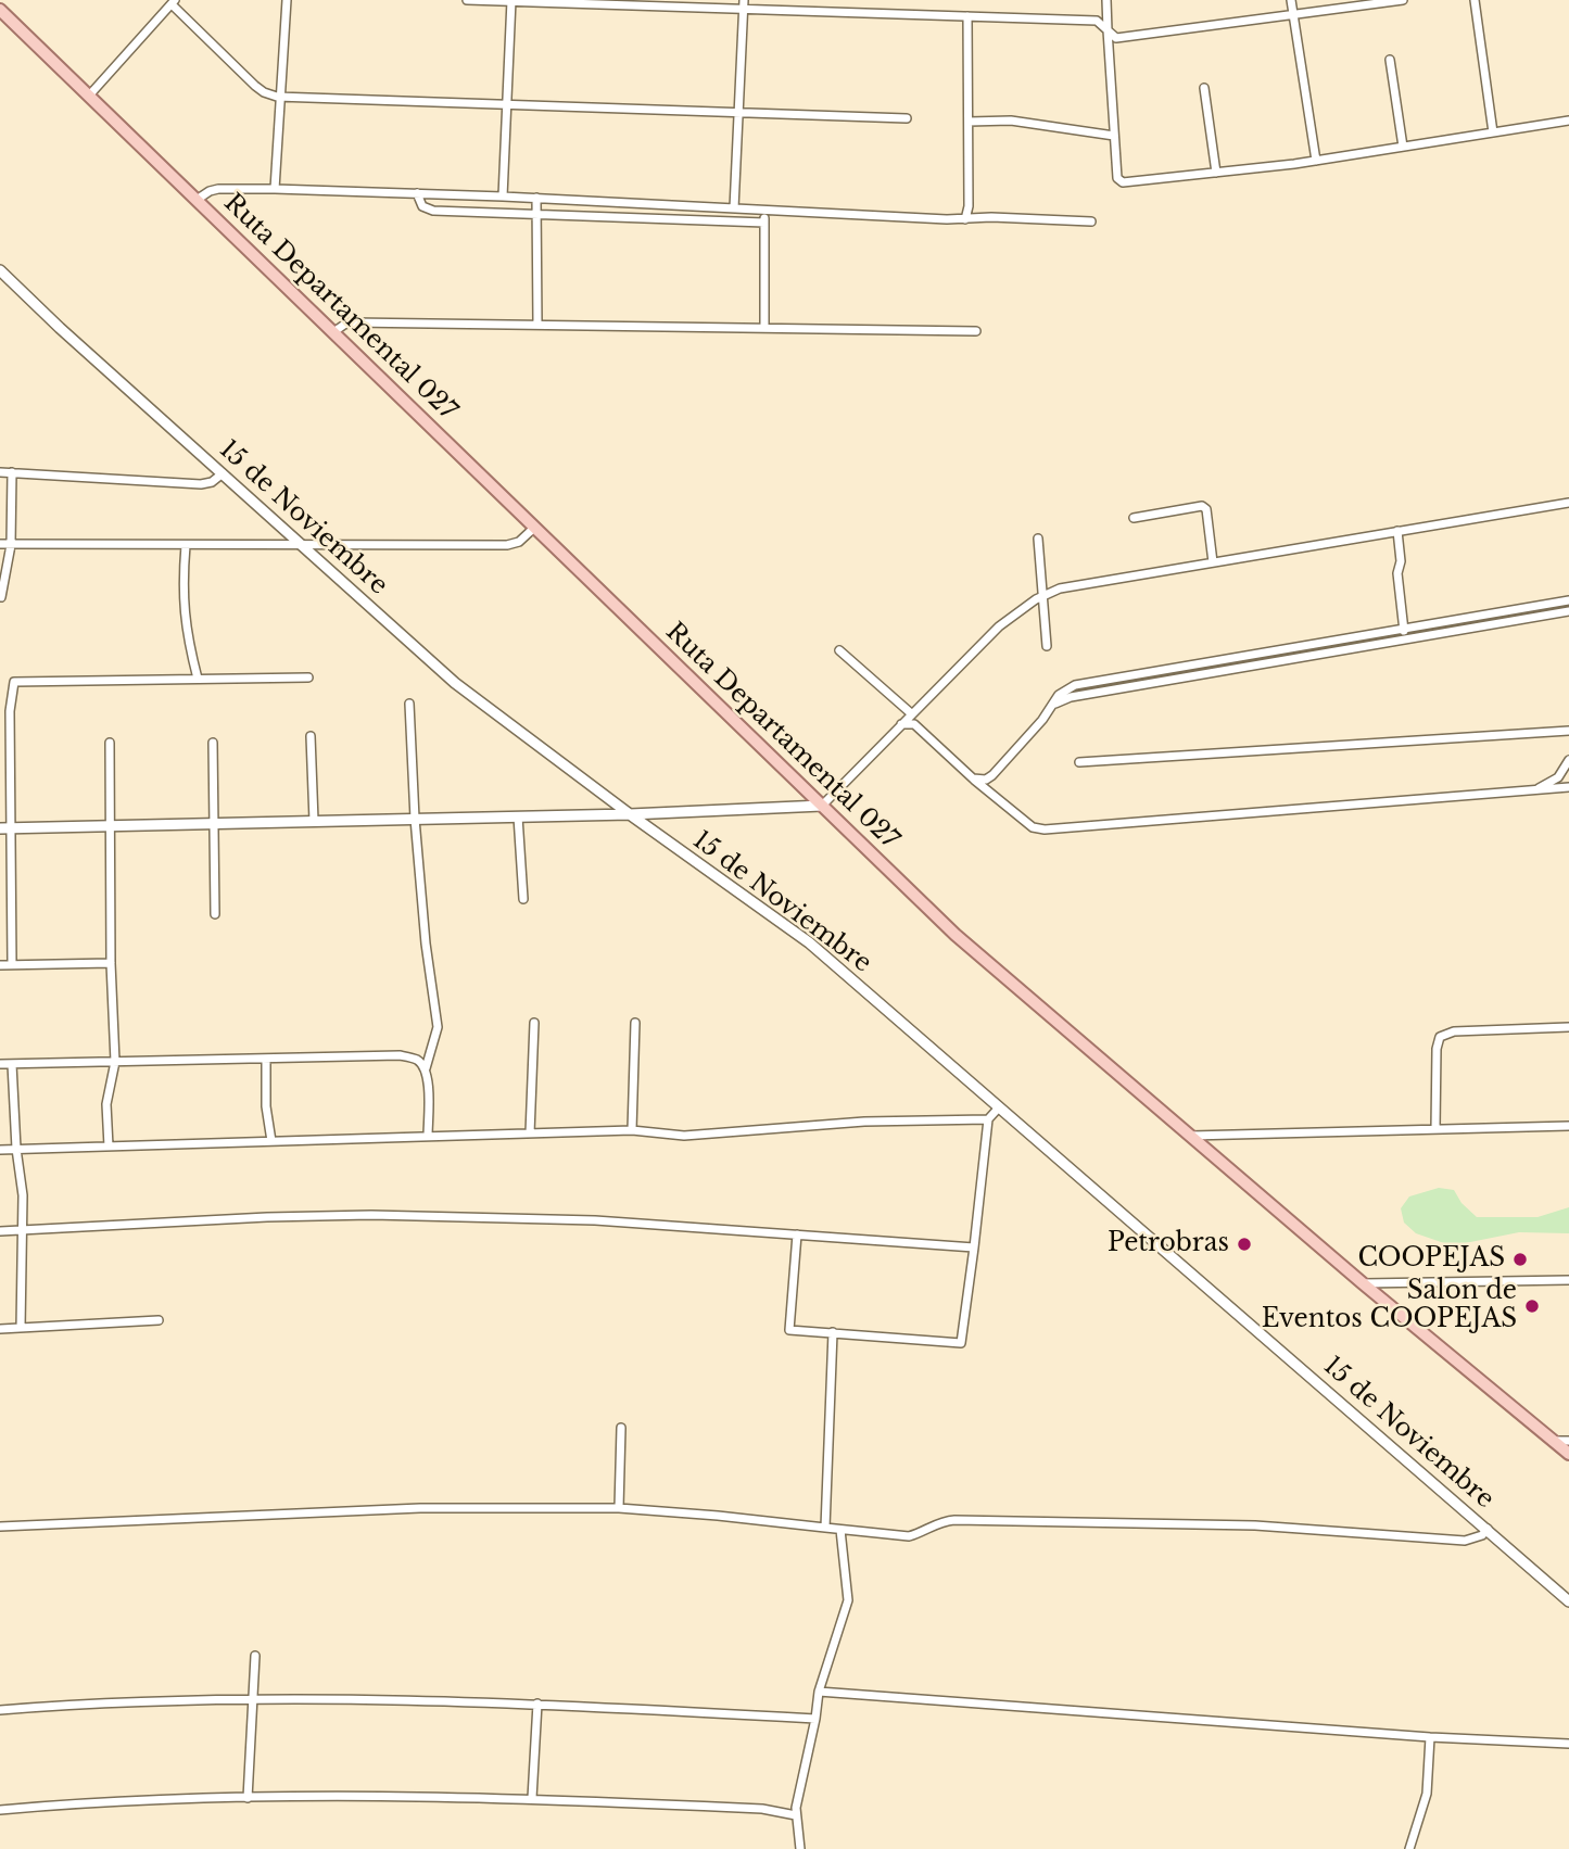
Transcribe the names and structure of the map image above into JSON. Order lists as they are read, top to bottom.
{
  "streets": {
    "main road": ["Ruta Departamental 027"],
    "street": ["15 de Noviembre"]
  },
  "places": ["Petrobras", "COOPEJAS", "Salon de Eventos COOPEJAS"]
}
